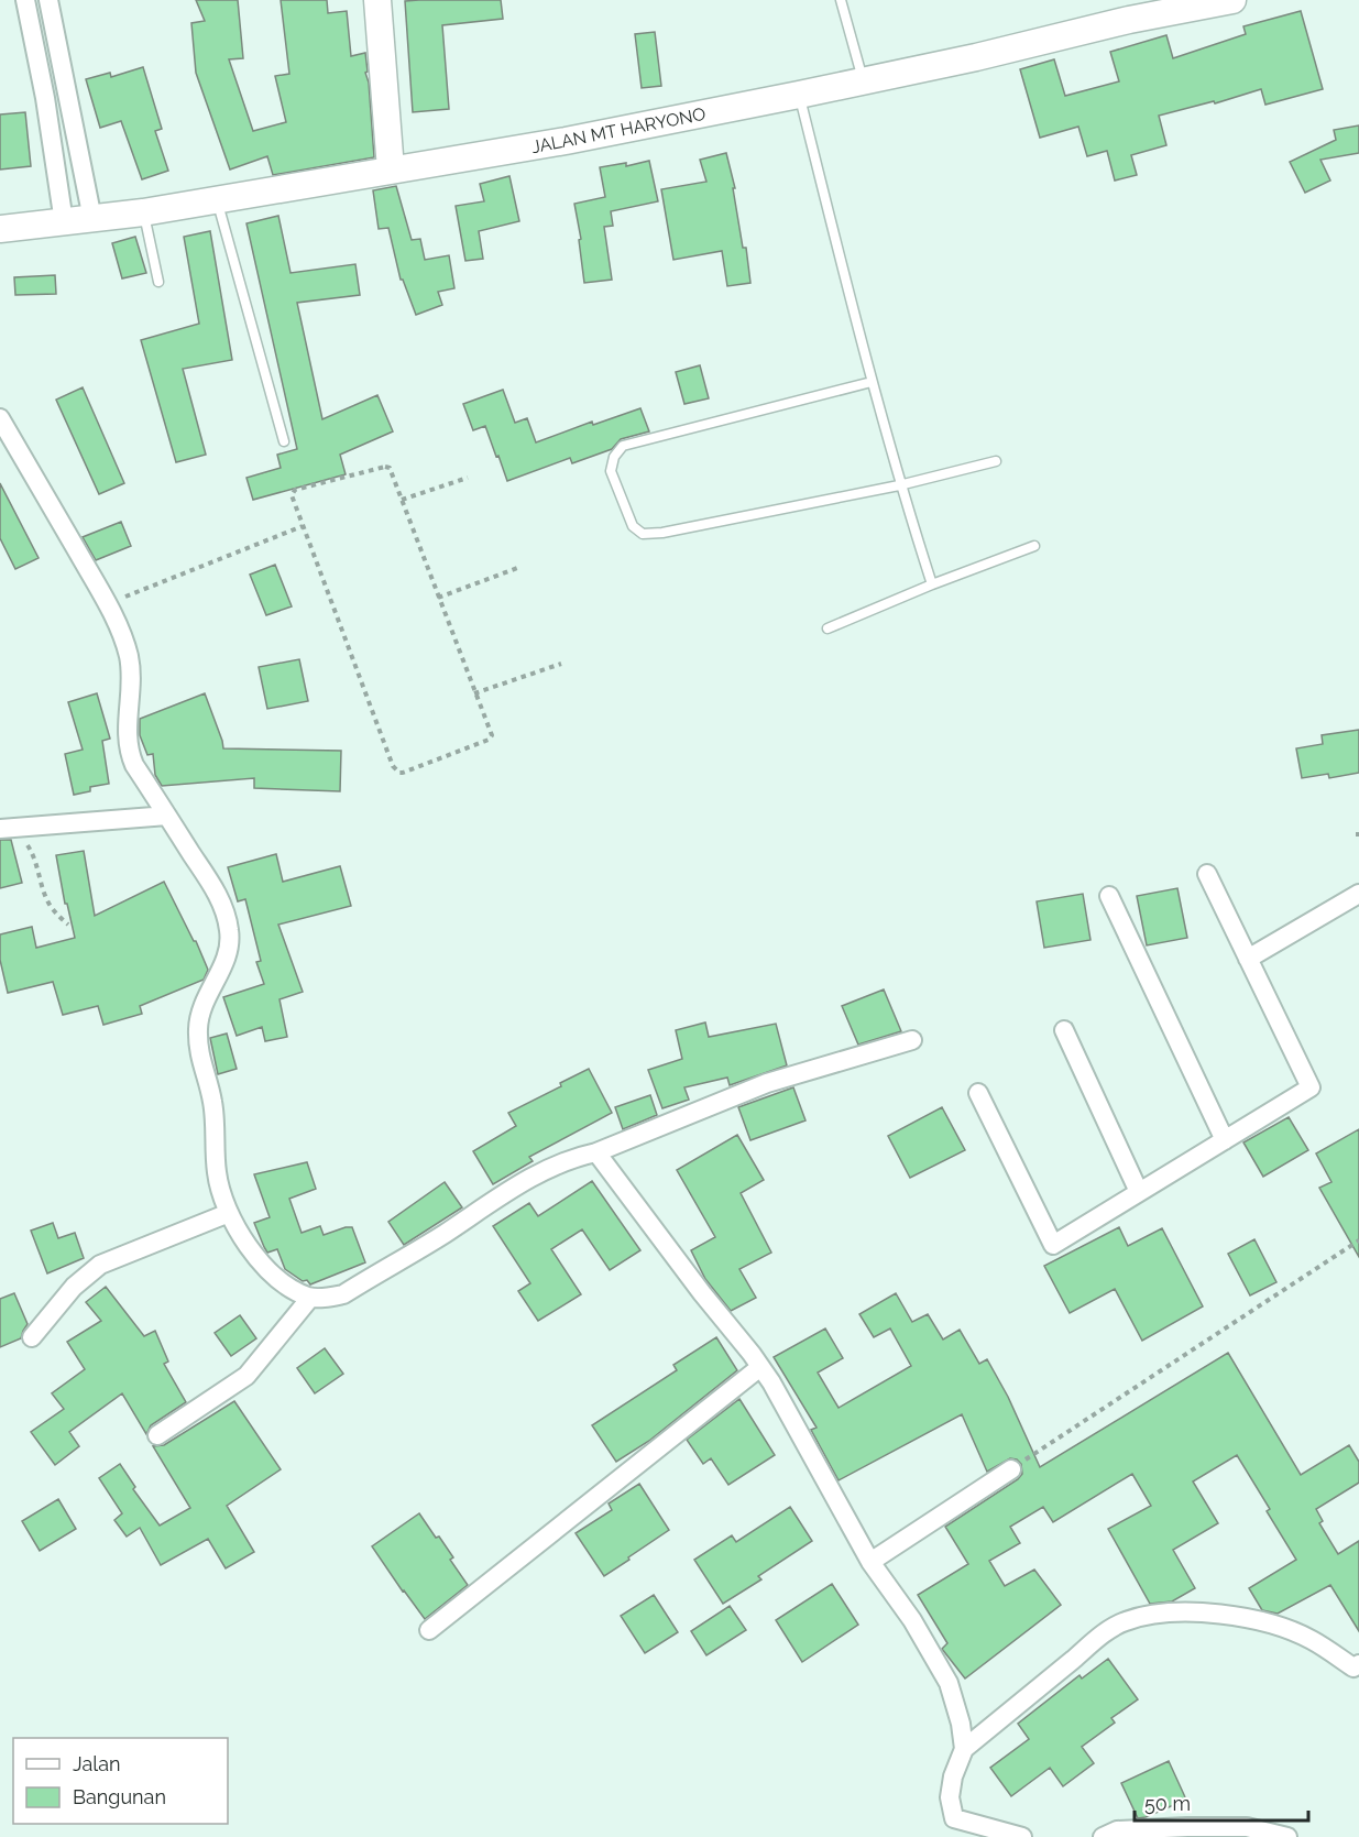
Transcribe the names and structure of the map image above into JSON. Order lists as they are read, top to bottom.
{
  "streets": {
    "main road": ["JALAN MT HARYONO"]
  },
  "legend": ["Jalan", "Bangunan"],
  "scale_bar": "50 m"
}
